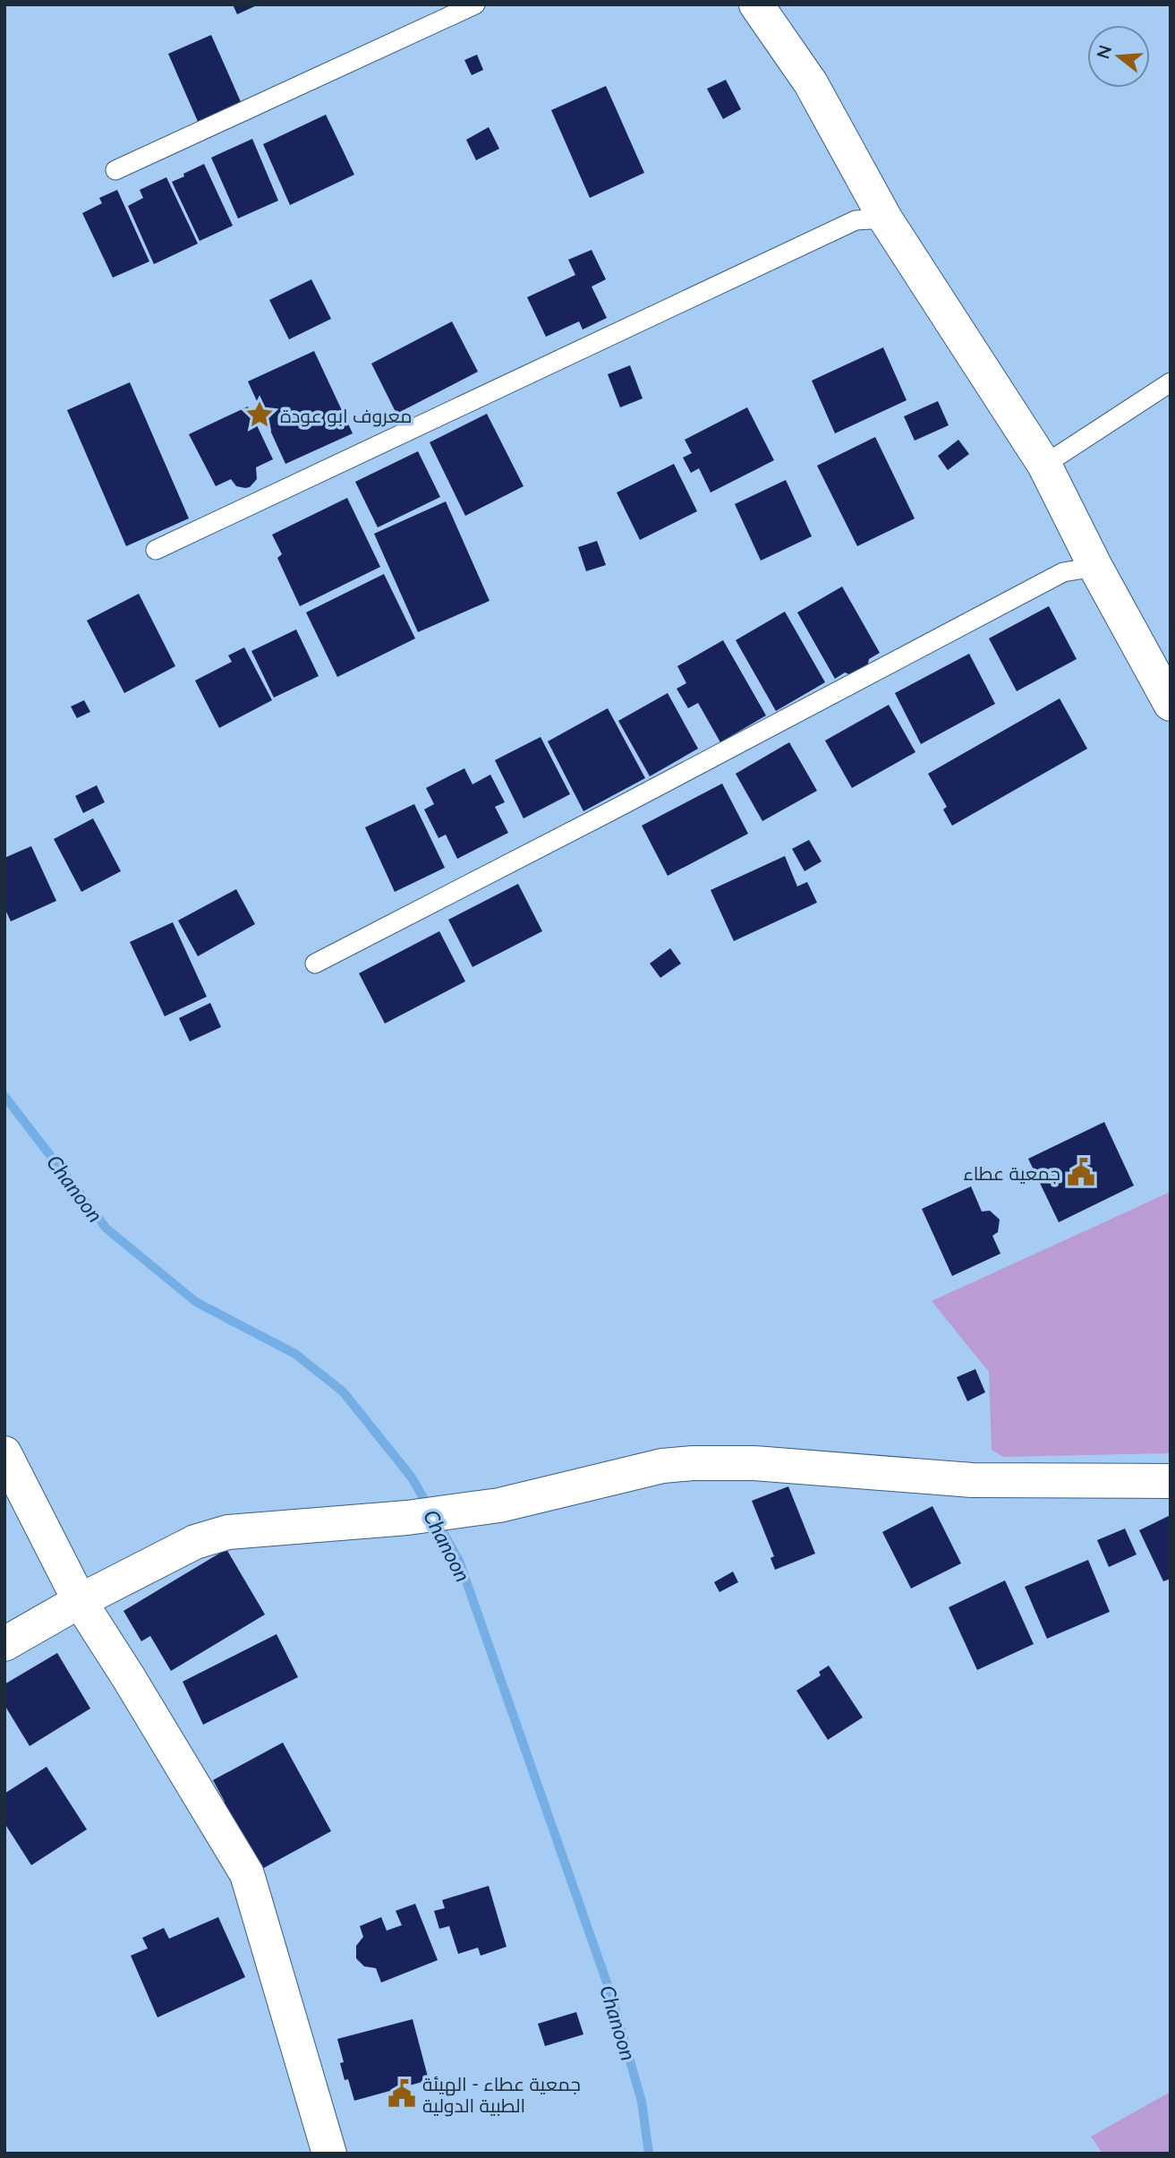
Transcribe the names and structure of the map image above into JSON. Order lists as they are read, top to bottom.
{
  "water": ["Chanoon"],
  "places": {
    "place": ["معروف ابو عودة"],
    "public building": ["جمعية عطاء", "جمعية عطاء - الهيئة الطبية الدولية"]
  },
  "north": "left"
}
